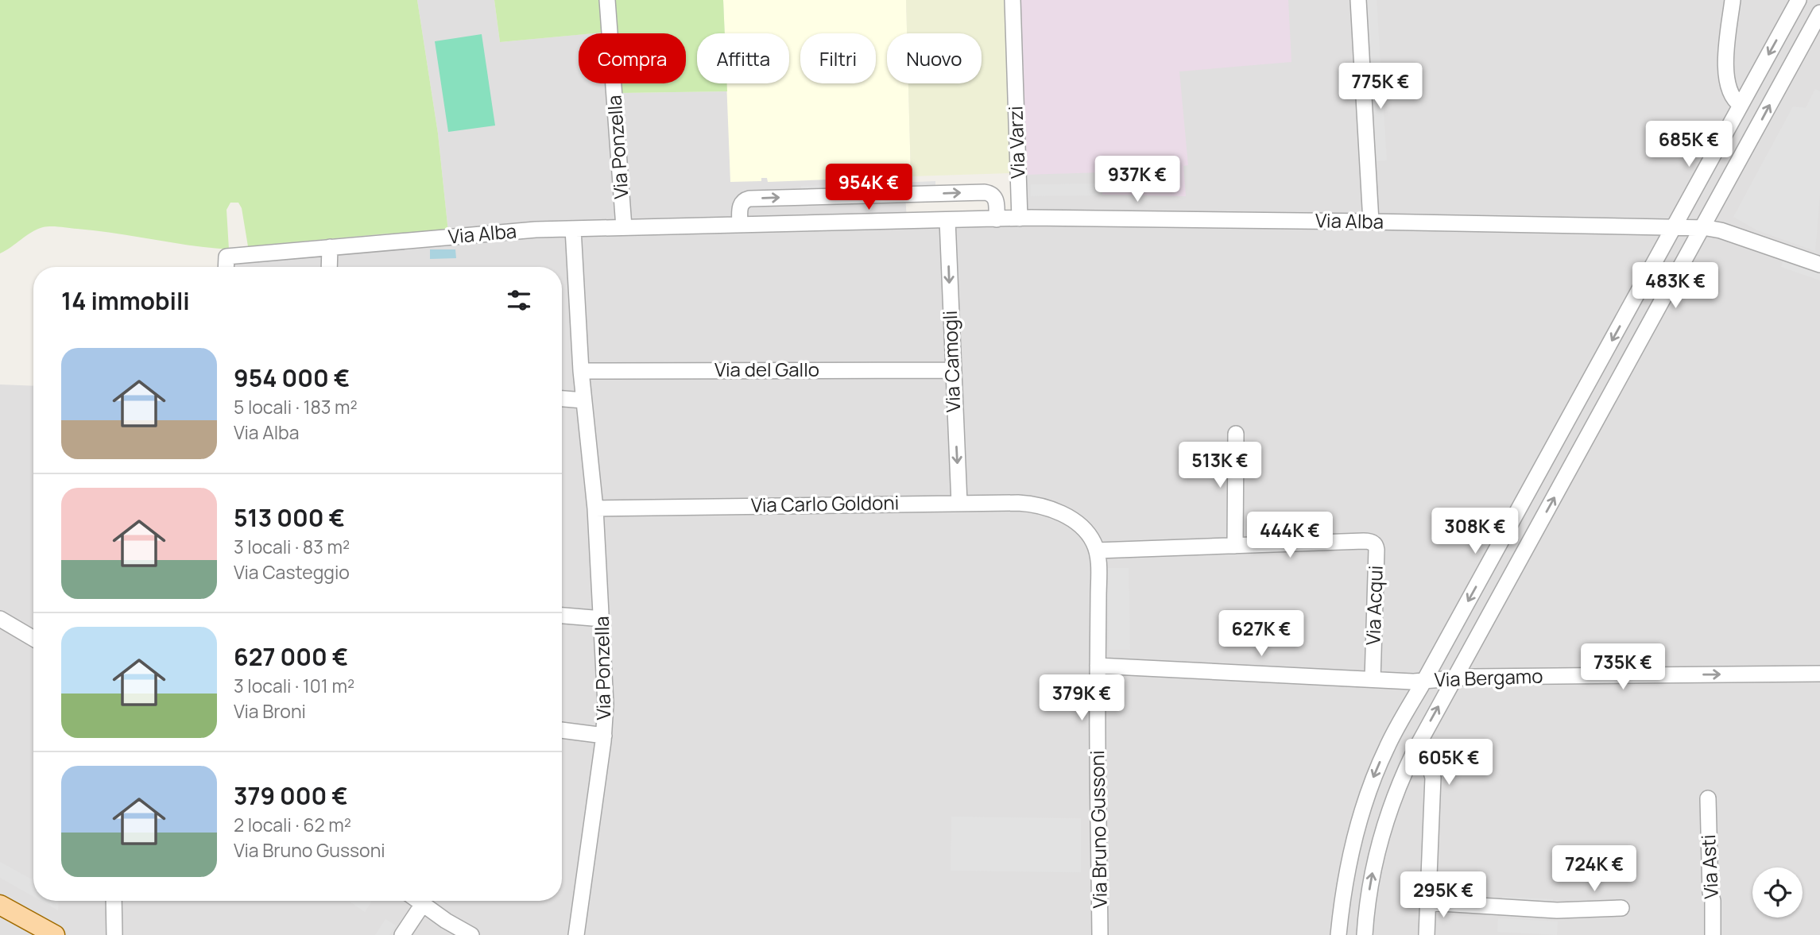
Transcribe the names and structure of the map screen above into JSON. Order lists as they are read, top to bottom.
{
  "streets": {
    "street": [
      "Via Varzi",
      "Via Ponzella",
      "Via Alba",
      "Via Camogli",
      "Via del Gallo",
      "Via Carlo Goldoni",
      "Via Acqui",
      "Via Bergamo",
      "Via Bruno Gussoni",
      "Via Asti"
    ]
  },
  "crossings": [
    ["Via Varzi", "Via Alba"],
    ["Via Ponzella", "Via Alba"],
    ["Via Ponzella", "Via del Gallo"],
    ["Via Ponzella", "Via Carlo Goldoni"],
    ["Via Alba", "Via Camogli"],
    ["Via Camogli", "Via del Gallo"],
    ["Via Camogli", "Via Carlo Goldoni"],
    ["Via Carlo Goldoni", "Via Acqui"],
    ["Via Carlo Goldoni", "Via Bruno Gussoni"],
    ["Via Acqui", "Via Bergamo"],
    ["Via Acqui", "Via Bruno Gussoni"],
    ["Via Bergamo", "Via Bruno Gussoni"]
  ],
  "one_way": ["Via Camogli", "Via Bergamo"],
  "page": {
    "chip": [
      "Compra",
      "Affitta",
      "Filtri",
      "Nuovo"
    ],
    "price": [
      "775K €",
      "685K €",
      "937K €",
      "954K €",
      "483K €",
      "513K €",
      "308K €",
      "444K €",
      "627K €",
      "735K €",
      "379K €",
      "605K €",
      "724K €",
      "295K €"
    ],
    "heading": "14 immobili",
    "list": [
      {
        "name": "954 000 €",
        "note": "5 locali · 183 m² · Via Alba"
      },
      {
        "name": "513 000 €",
        "note": "3 locali · 83 m² · Via Casteggio"
      },
      {
        "name": "627 000 €",
        "note": "3 locali · 101 m² · Via Broni"
      },
      {
        "name": "379 000 €",
        "note": "2 locali · 62 m² · Via Bruno Gussoni"
      }
    ]
  }
}
